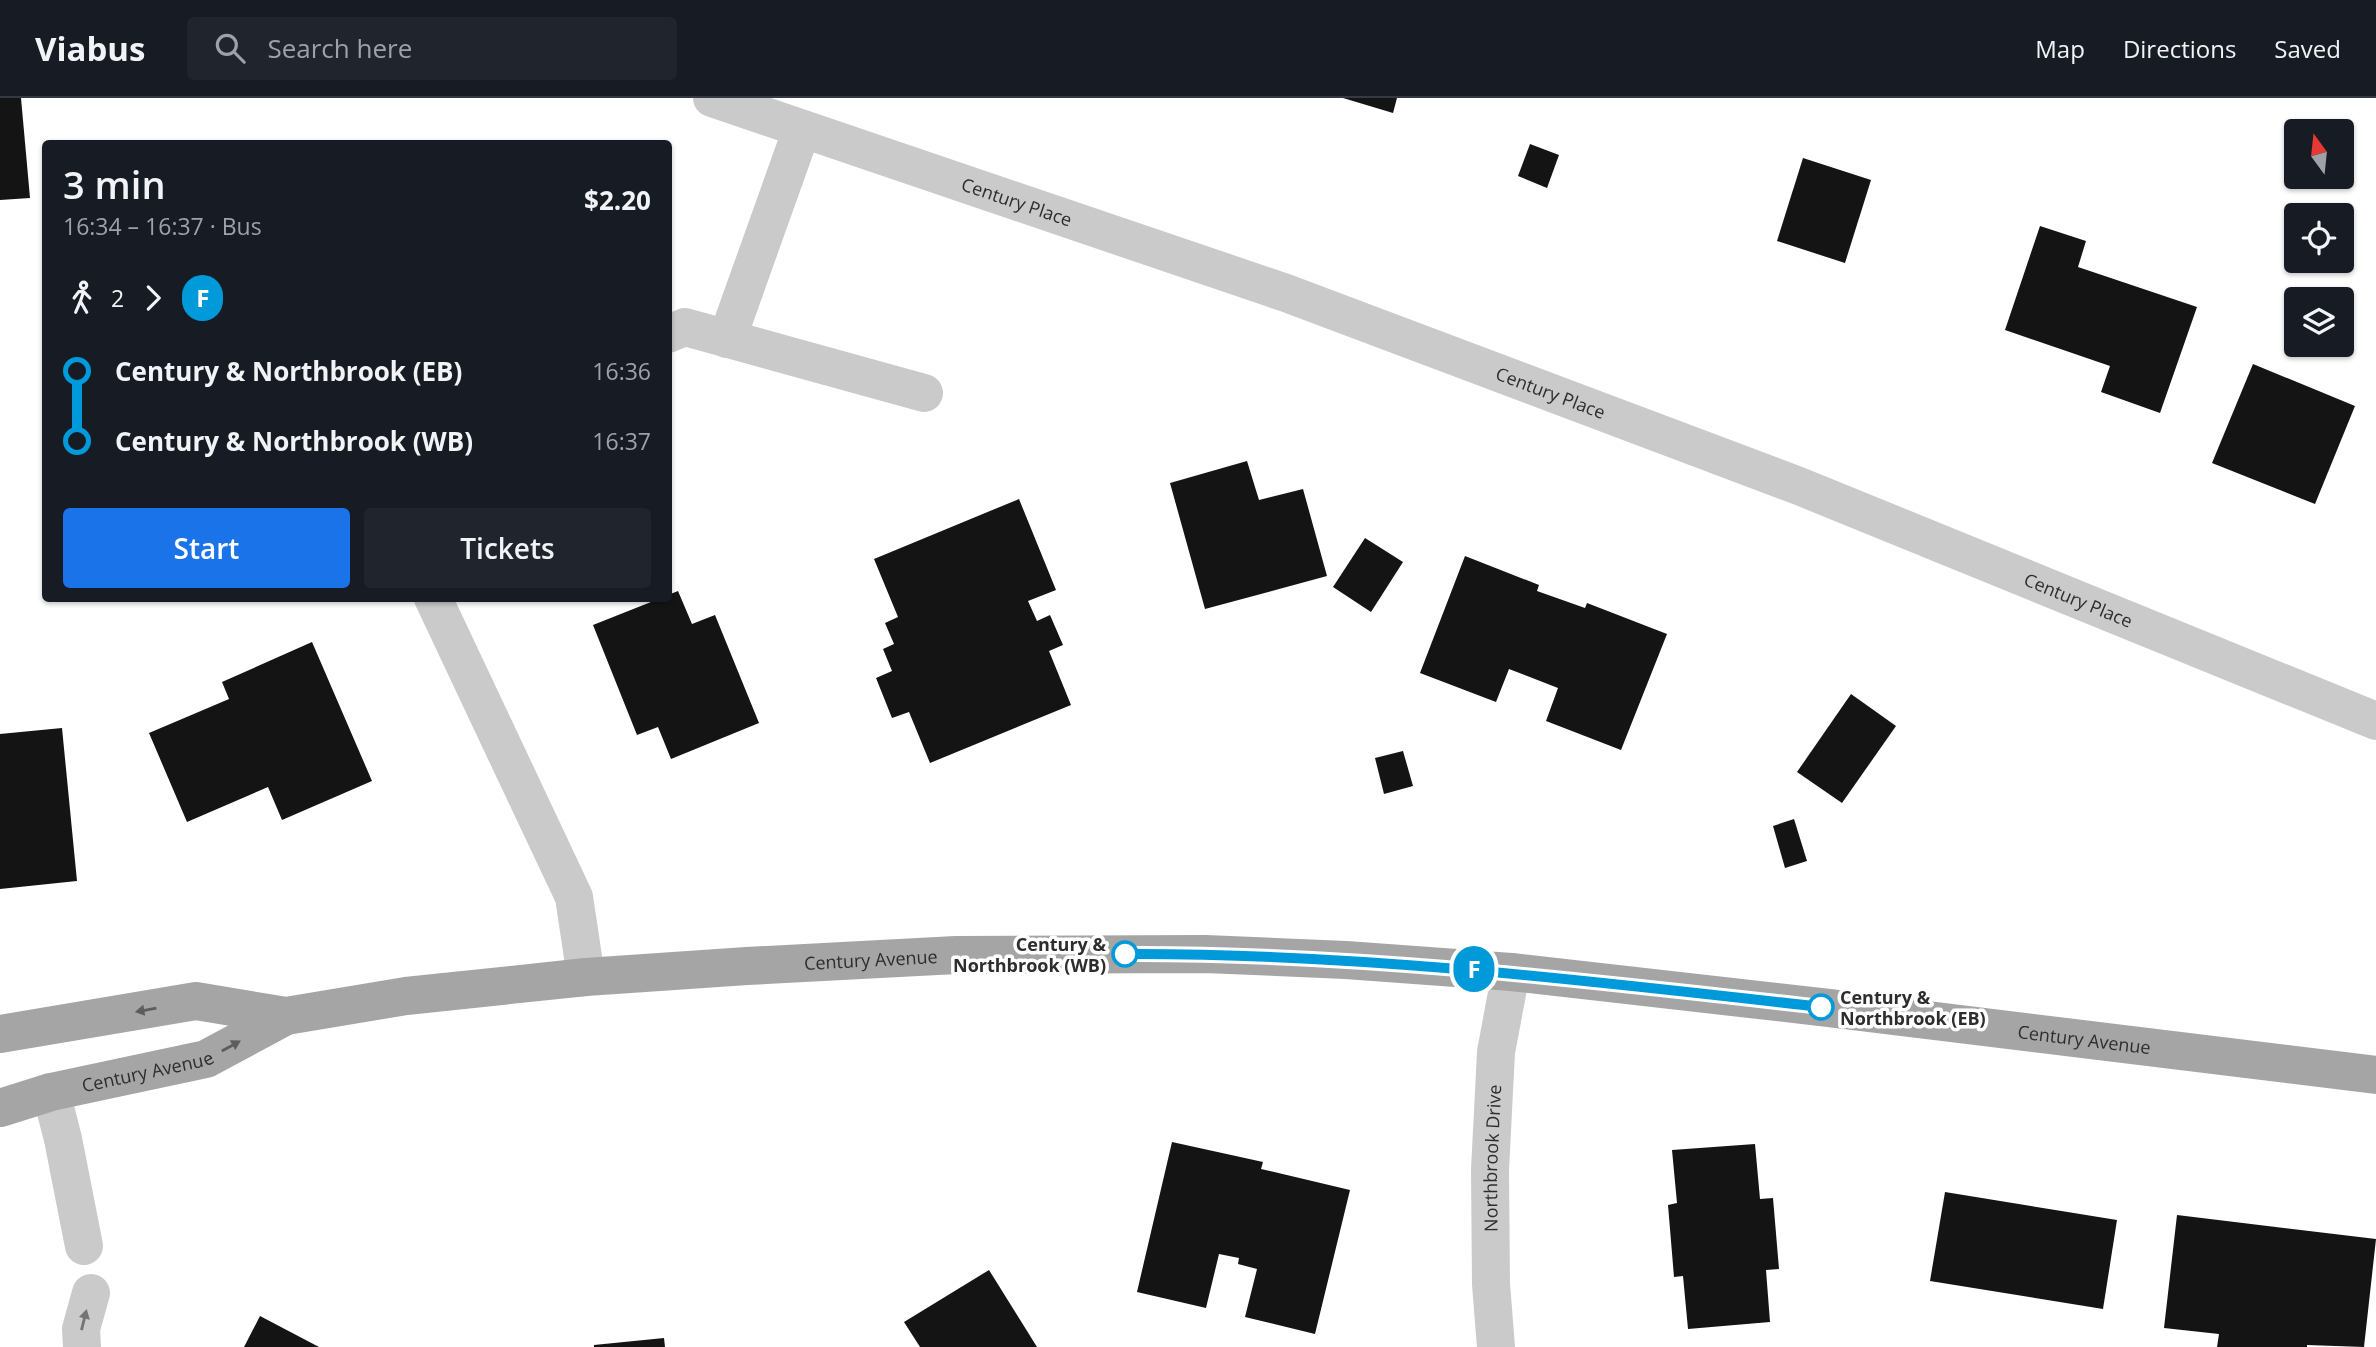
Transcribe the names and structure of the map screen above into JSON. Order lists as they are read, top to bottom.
{
  "streets": {
    "main road": ["Century Avenue"],
    "street": ["Century Place", "Northbrook Drive"]
  },
  "crossings": [
    ["Century Avenue", "Northbrook Drive"]
  ],
  "places": ["Century & Northbrook (WB)", "Century & Northbrook (EB)"],
  "lines": ["bus line F"],
  "north": "top",
  "page": {
    "header": "Viabus",
    "search": "Search here",
    "nav": ["Map", "Directions", "Saved"],
    "on_map": "F",
    "heading": ["3 min", "16:34 – 16:37 · Bus", "$2.20"],
    "legs": ["2", "F"],
    "list": [
      {
        "name": "Century & Northbrook (EB)",
        "value": "16:36"
      },
      {
        "name": "Century & Northbrook (WB)",
        "value": "16:37"
      }
    ],
    "buttons": ["Start", "Tickets"]
  }
}
